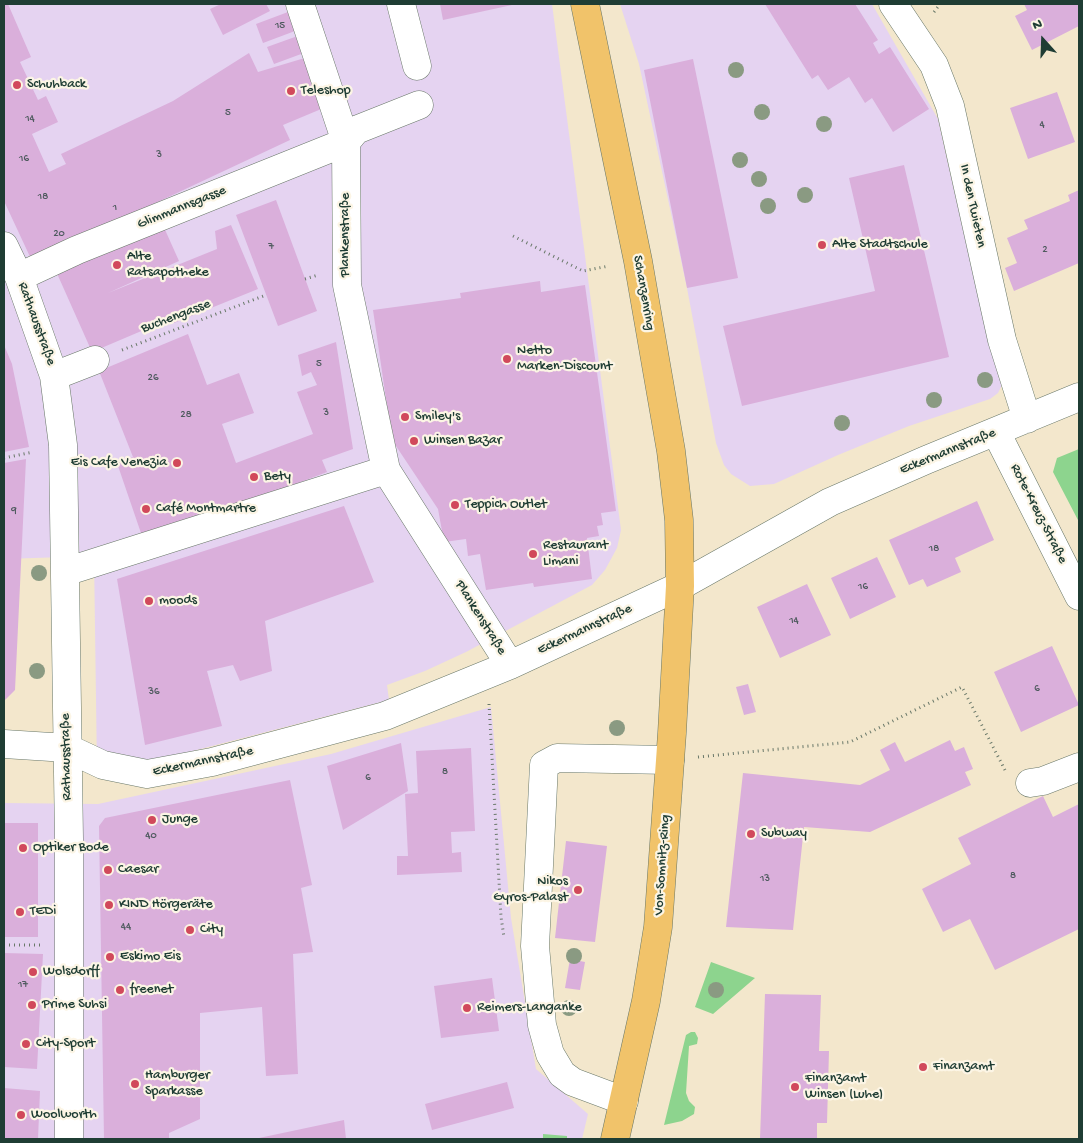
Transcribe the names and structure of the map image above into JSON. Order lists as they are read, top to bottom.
{
  "streets": {
    "main road": ["Schanzenring", "Von-Somnitz-Ring"],
    "street": [
      "In den Twieten",
      "Glimmannsgasse",
      "Plankenstraße",
      "Rathausstraße",
      "Eckermannstraße",
      "Rote-Kreuz-Straße"
    ],
    "path": ["Buchengasse"]
  },
  "crossings": [
    ["In den Twieten", "Eckermannstraße"],
    ["Glimmannsgasse", "Plankenstraße"],
    ["Glimmannsgasse", "Rathausstraße"],
    ["Plankenstraße", "Eckermannstraße"],
    ["Schanzenring", "Eckermannstraße"],
    ["Schanzenring", "Von-Somnitz-Ring"],
    ["Buchengasse", "Rathausstraße"],
    ["Rathausstraße", "Eckermannstraße"],
    ["Eckermannstraße", "Rote-Kreuz-Straße"],
    ["Eckermannstraße", "Von-Somnitz-Ring"]
  ],
  "places": [
    "Schuhback",
    "Teleshop",
    "Alte Stadtschule",
    "Alte Ratsapotheke",
    "Netto Marken-Discount",
    "Smiley's",
    "Winsen Bazar",
    "Eis Cafe Venezia",
    "Bety",
    "Teppich Outlet",
    "Café Montmartre",
    "Restaurant Limani",
    "moods",
    "Junge",
    "Subway",
    "Optiker Bode",
    "Caesar",
    "Nikos Gyros-Palast",
    "KIND Hörgeräte",
    "TEDi",
    "City",
    "Eskimo Eis",
    "Wolsdorff",
    "freenet",
    "Prime Suhsi",
    "Reimers-Langanke",
    "City-Sport",
    "Finanzamt",
    "Hamburger Sparkasse",
    "Finanzamt Winsen (Luhe)",
    "Woolworth"
  ],
  "house_numbers": [
    "15",
    "5",
    "14",
    "4",
    "3",
    "16",
    "18",
    "1",
    "20",
    "7",
    "2",
    "5",
    "26",
    "3",
    "28",
    "9",
    "18",
    "16",
    "14",
    "6",
    "36",
    "8",
    "6",
    "40",
    "8",
    "13",
    "44",
    "17"
  ],
  "north": "top"
}
